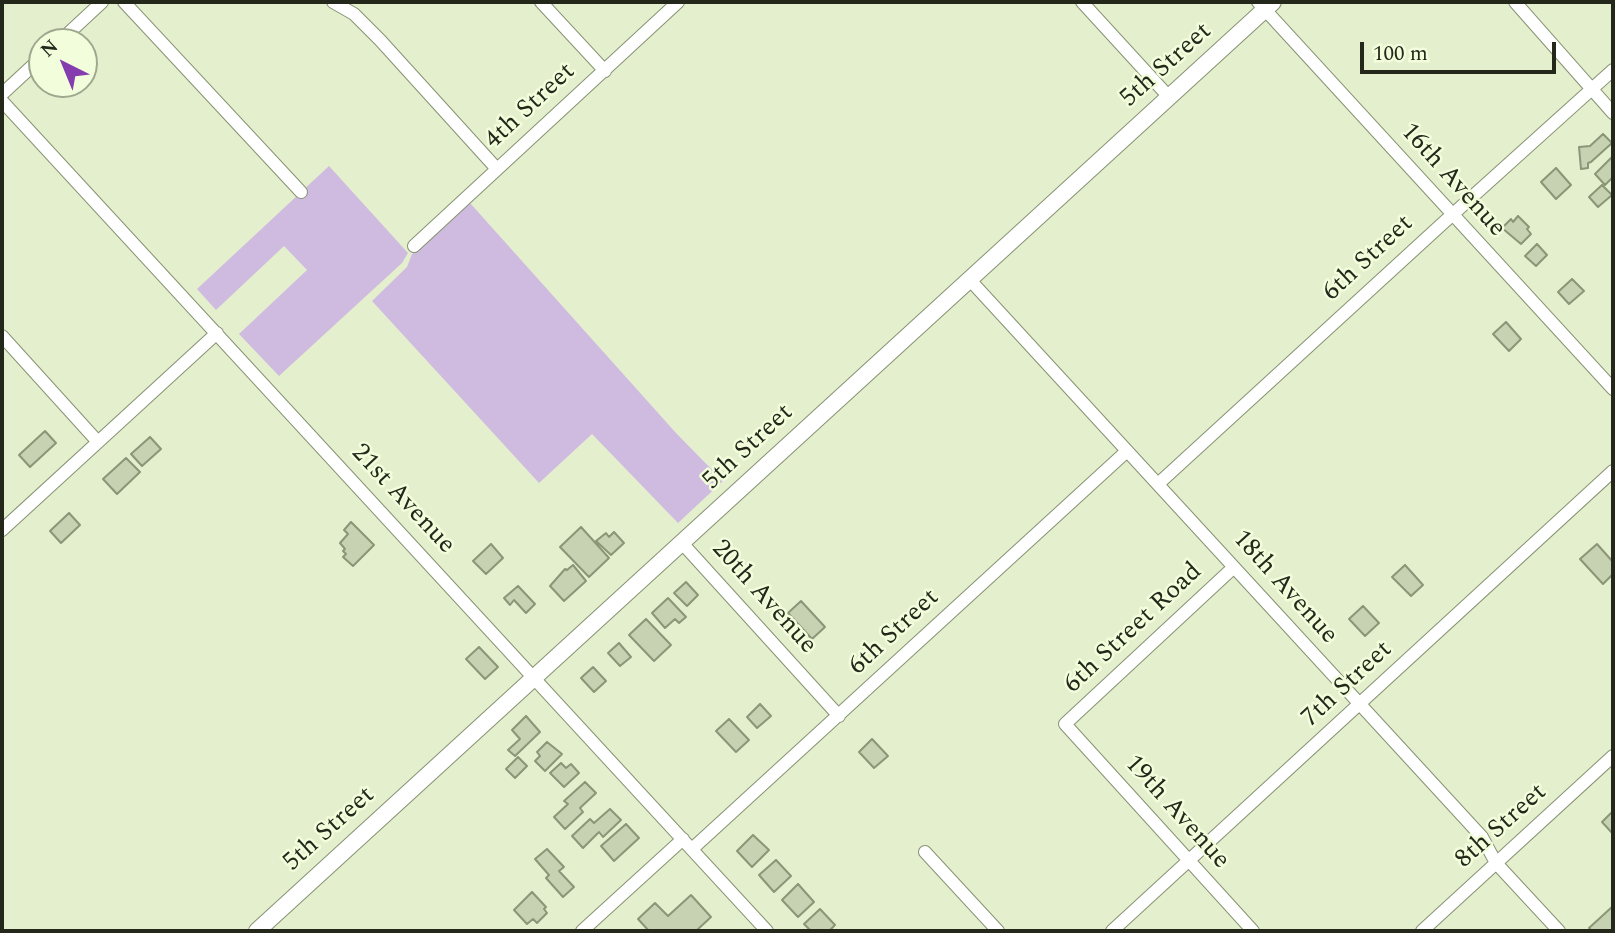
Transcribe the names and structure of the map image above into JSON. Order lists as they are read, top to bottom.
{
  "streets": {
    "main road": ["5th Street"],
    "street": [
      "4th Street",
      "16th Avenue",
      "6th Street",
      "21st Avenue",
      "18th Avenue",
      "20th Avenue",
      "6th Street Road",
      "7th Street",
      "19th Avenue",
      "8th Street"
    ]
  },
  "crossings": [
    ["5th Street", "16th Avenue"],
    ["5th Street", "21st Avenue"],
    ["5th Street", "18th Avenue"],
    ["5th Street", "20th Avenue"],
    ["16th Avenue", "6th Street"],
    ["6th Street", "21st Avenue"],
    ["6th Street", "18th Avenue"],
    ["6th Street", "20th Avenue"],
    ["18th Avenue", "6th Street Road"],
    ["18th Avenue", "7th Street"],
    ["18th Avenue", "8th Street"],
    ["6th Street Road", "19th Avenue"],
    ["7th Street", "19th Avenue"]
  ],
  "scale_bar": "100 m",
  "north": "top left"
}
